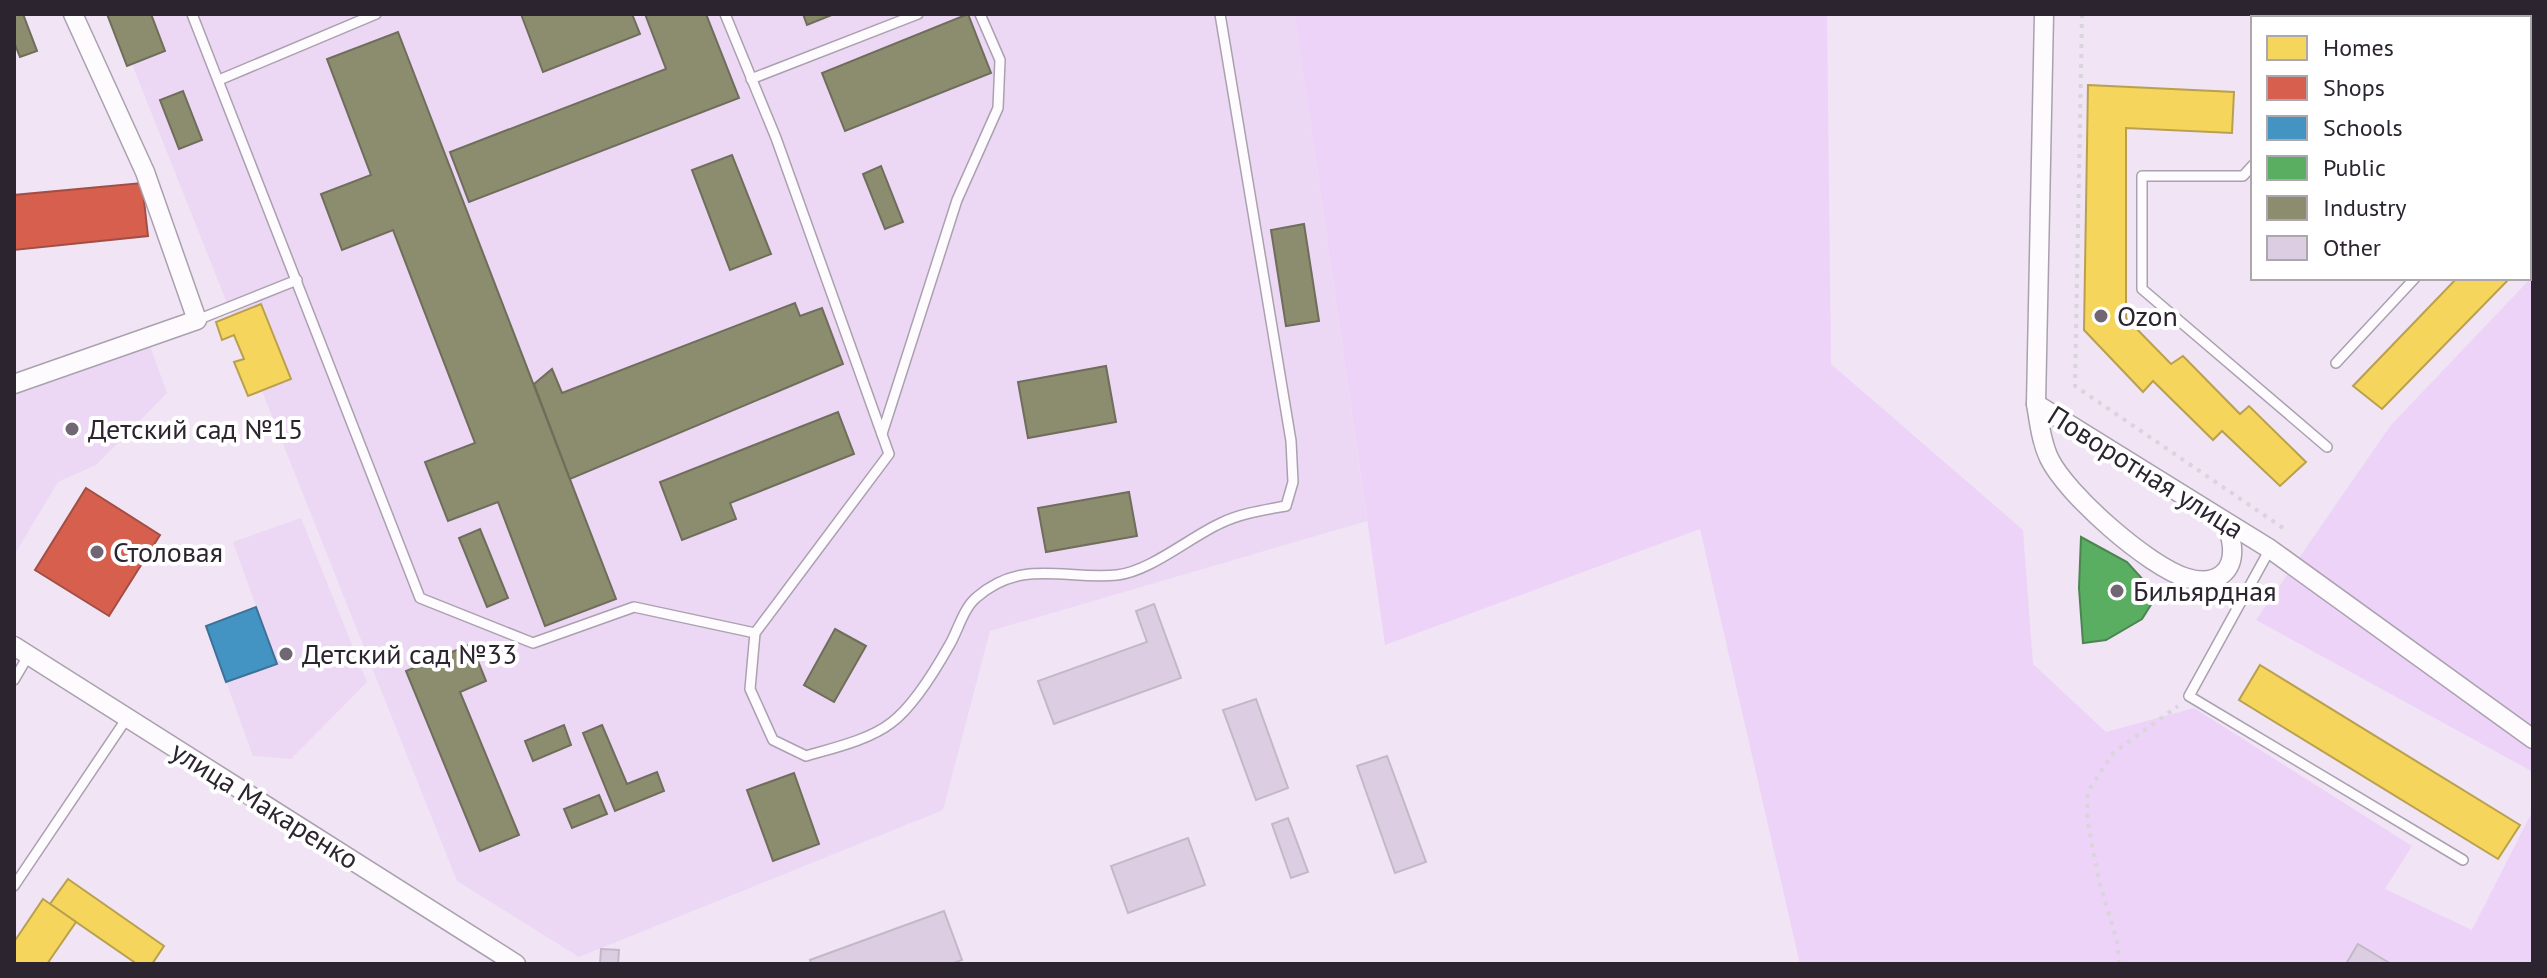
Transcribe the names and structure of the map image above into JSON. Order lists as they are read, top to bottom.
{
  "streets": {
    "street": ["Поворотная улица", "улица Макаренко"]
  },
  "places": [
    "Ozon",
    "Детский сад №15",
    "Столовая",
    "Бильярдная",
    "Детский сад №33"
  ],
  "legend": [
    "Homes",
    "Shops",
    "Schools",
    "Public",
    "Industry",
    "Other"
  ]
}
